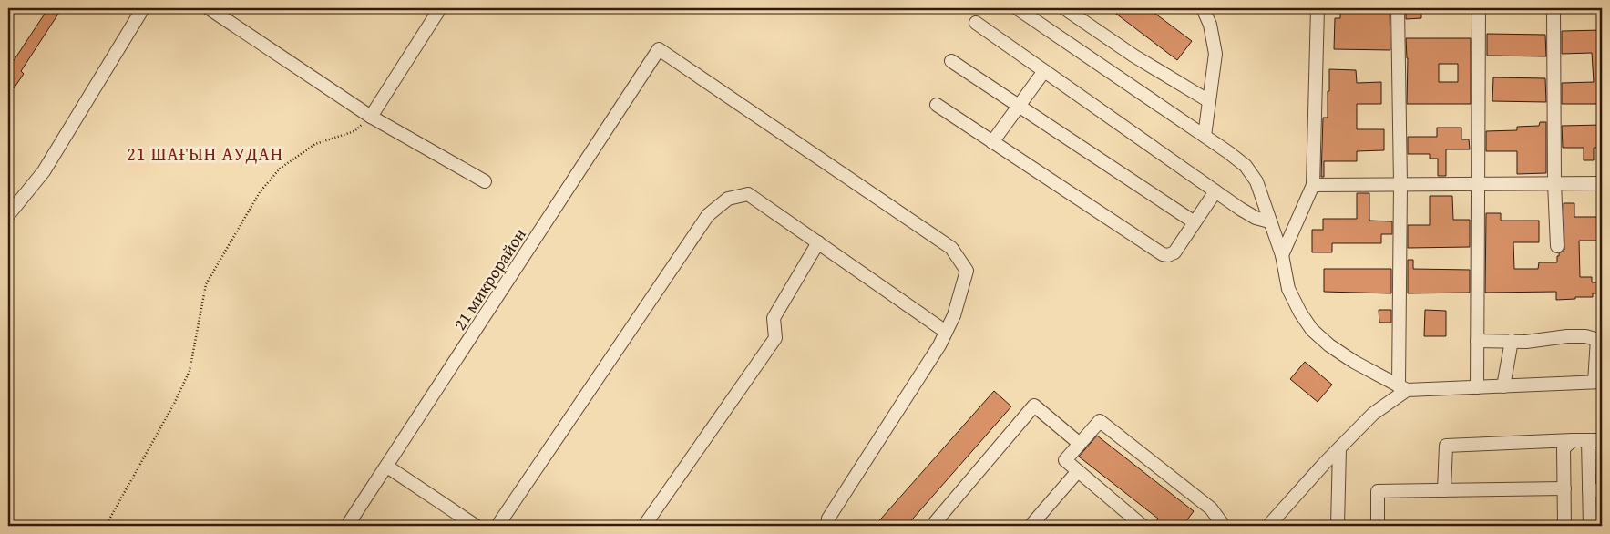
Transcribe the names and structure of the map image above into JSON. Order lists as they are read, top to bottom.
{
  "streets": {
    "street": ["21 микрорайон"]
  },
  "districts": ["21 ШАҒЫН АУДАН"]
}
